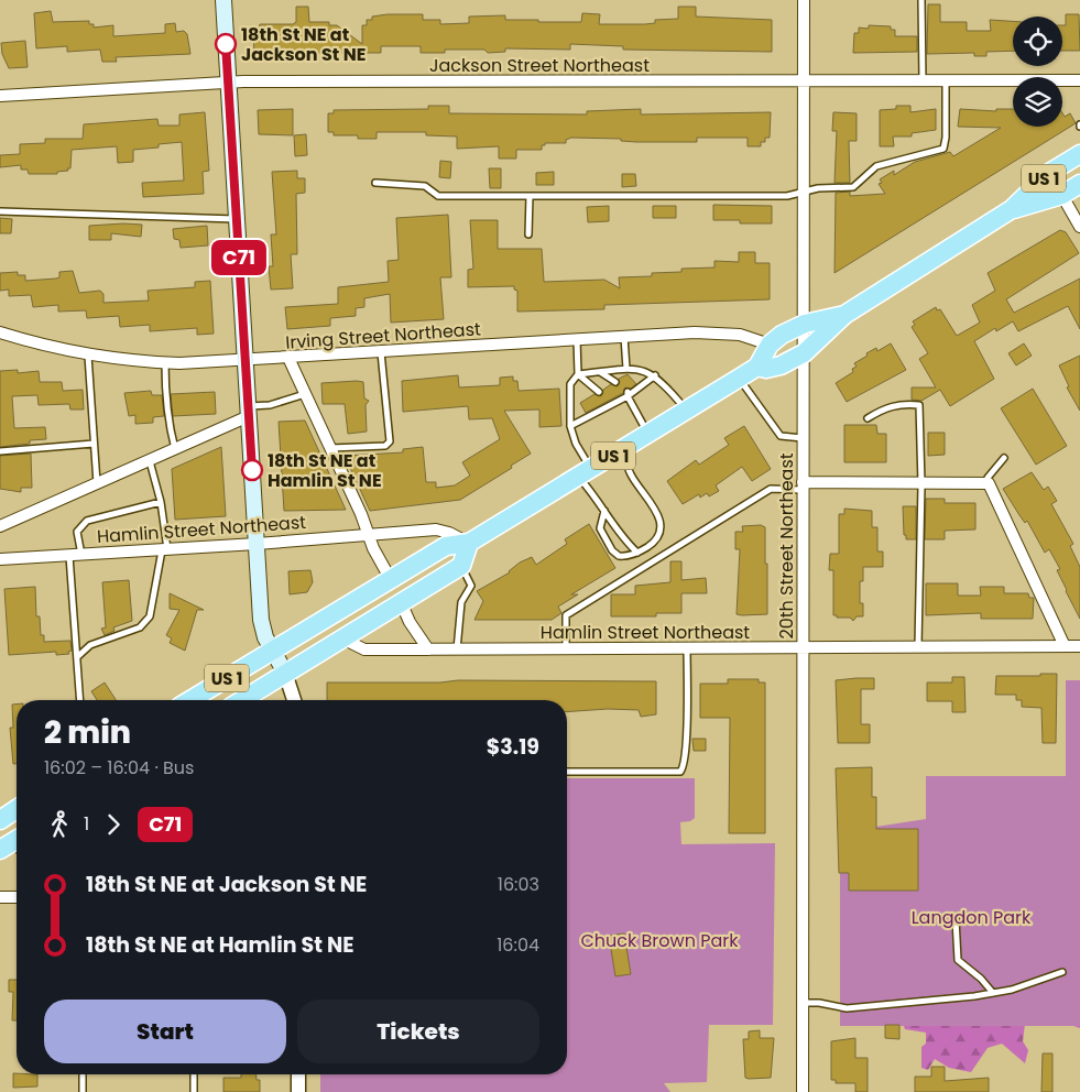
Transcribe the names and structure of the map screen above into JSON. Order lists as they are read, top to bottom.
{
  "streets": {
    "main road": ["US 1"],
    "street": [
      "Jackson Street Northeast",
      "Irving Street Northeast",
      "Hamlin Street Northeast",
      "20th Street Northeast"
    ]
  },
  "crossings": [
    ["Jackson Street Northeast", "20th Street Northeast"],
    ["US 1", "Irving Street Northeast"],
    ["US 1", "Hamlin Street Northeast"],
    ["US 1", "20th Street Northeast"],
    ["Hamlin Street Northeast", "20th Street Northeast"]
  ],
  "parks": ["Langdon Park", "Chuck Brown Park"],
  "places": ["18th St NE at Jackson St NE", "18th St NE at Hamlin St NE"],
  "lines": ["bus line C71"],
  "page": {
    "on_map": "C71",
    "heading": ["2 min", "16:02 – 16:04 · Bus", "$3.19"],
    "legs": ["1", "C71"],
    "list": [
      {
        "name": "18th St NE at Jackson St NE",
        "value": "16:03"
      },
      {
        "name": "18th St NE at Hamlin St NE",
        "value": "16:04"
      }
    ],
    "buttons": ["Start", "Tickets"]
  }
}
